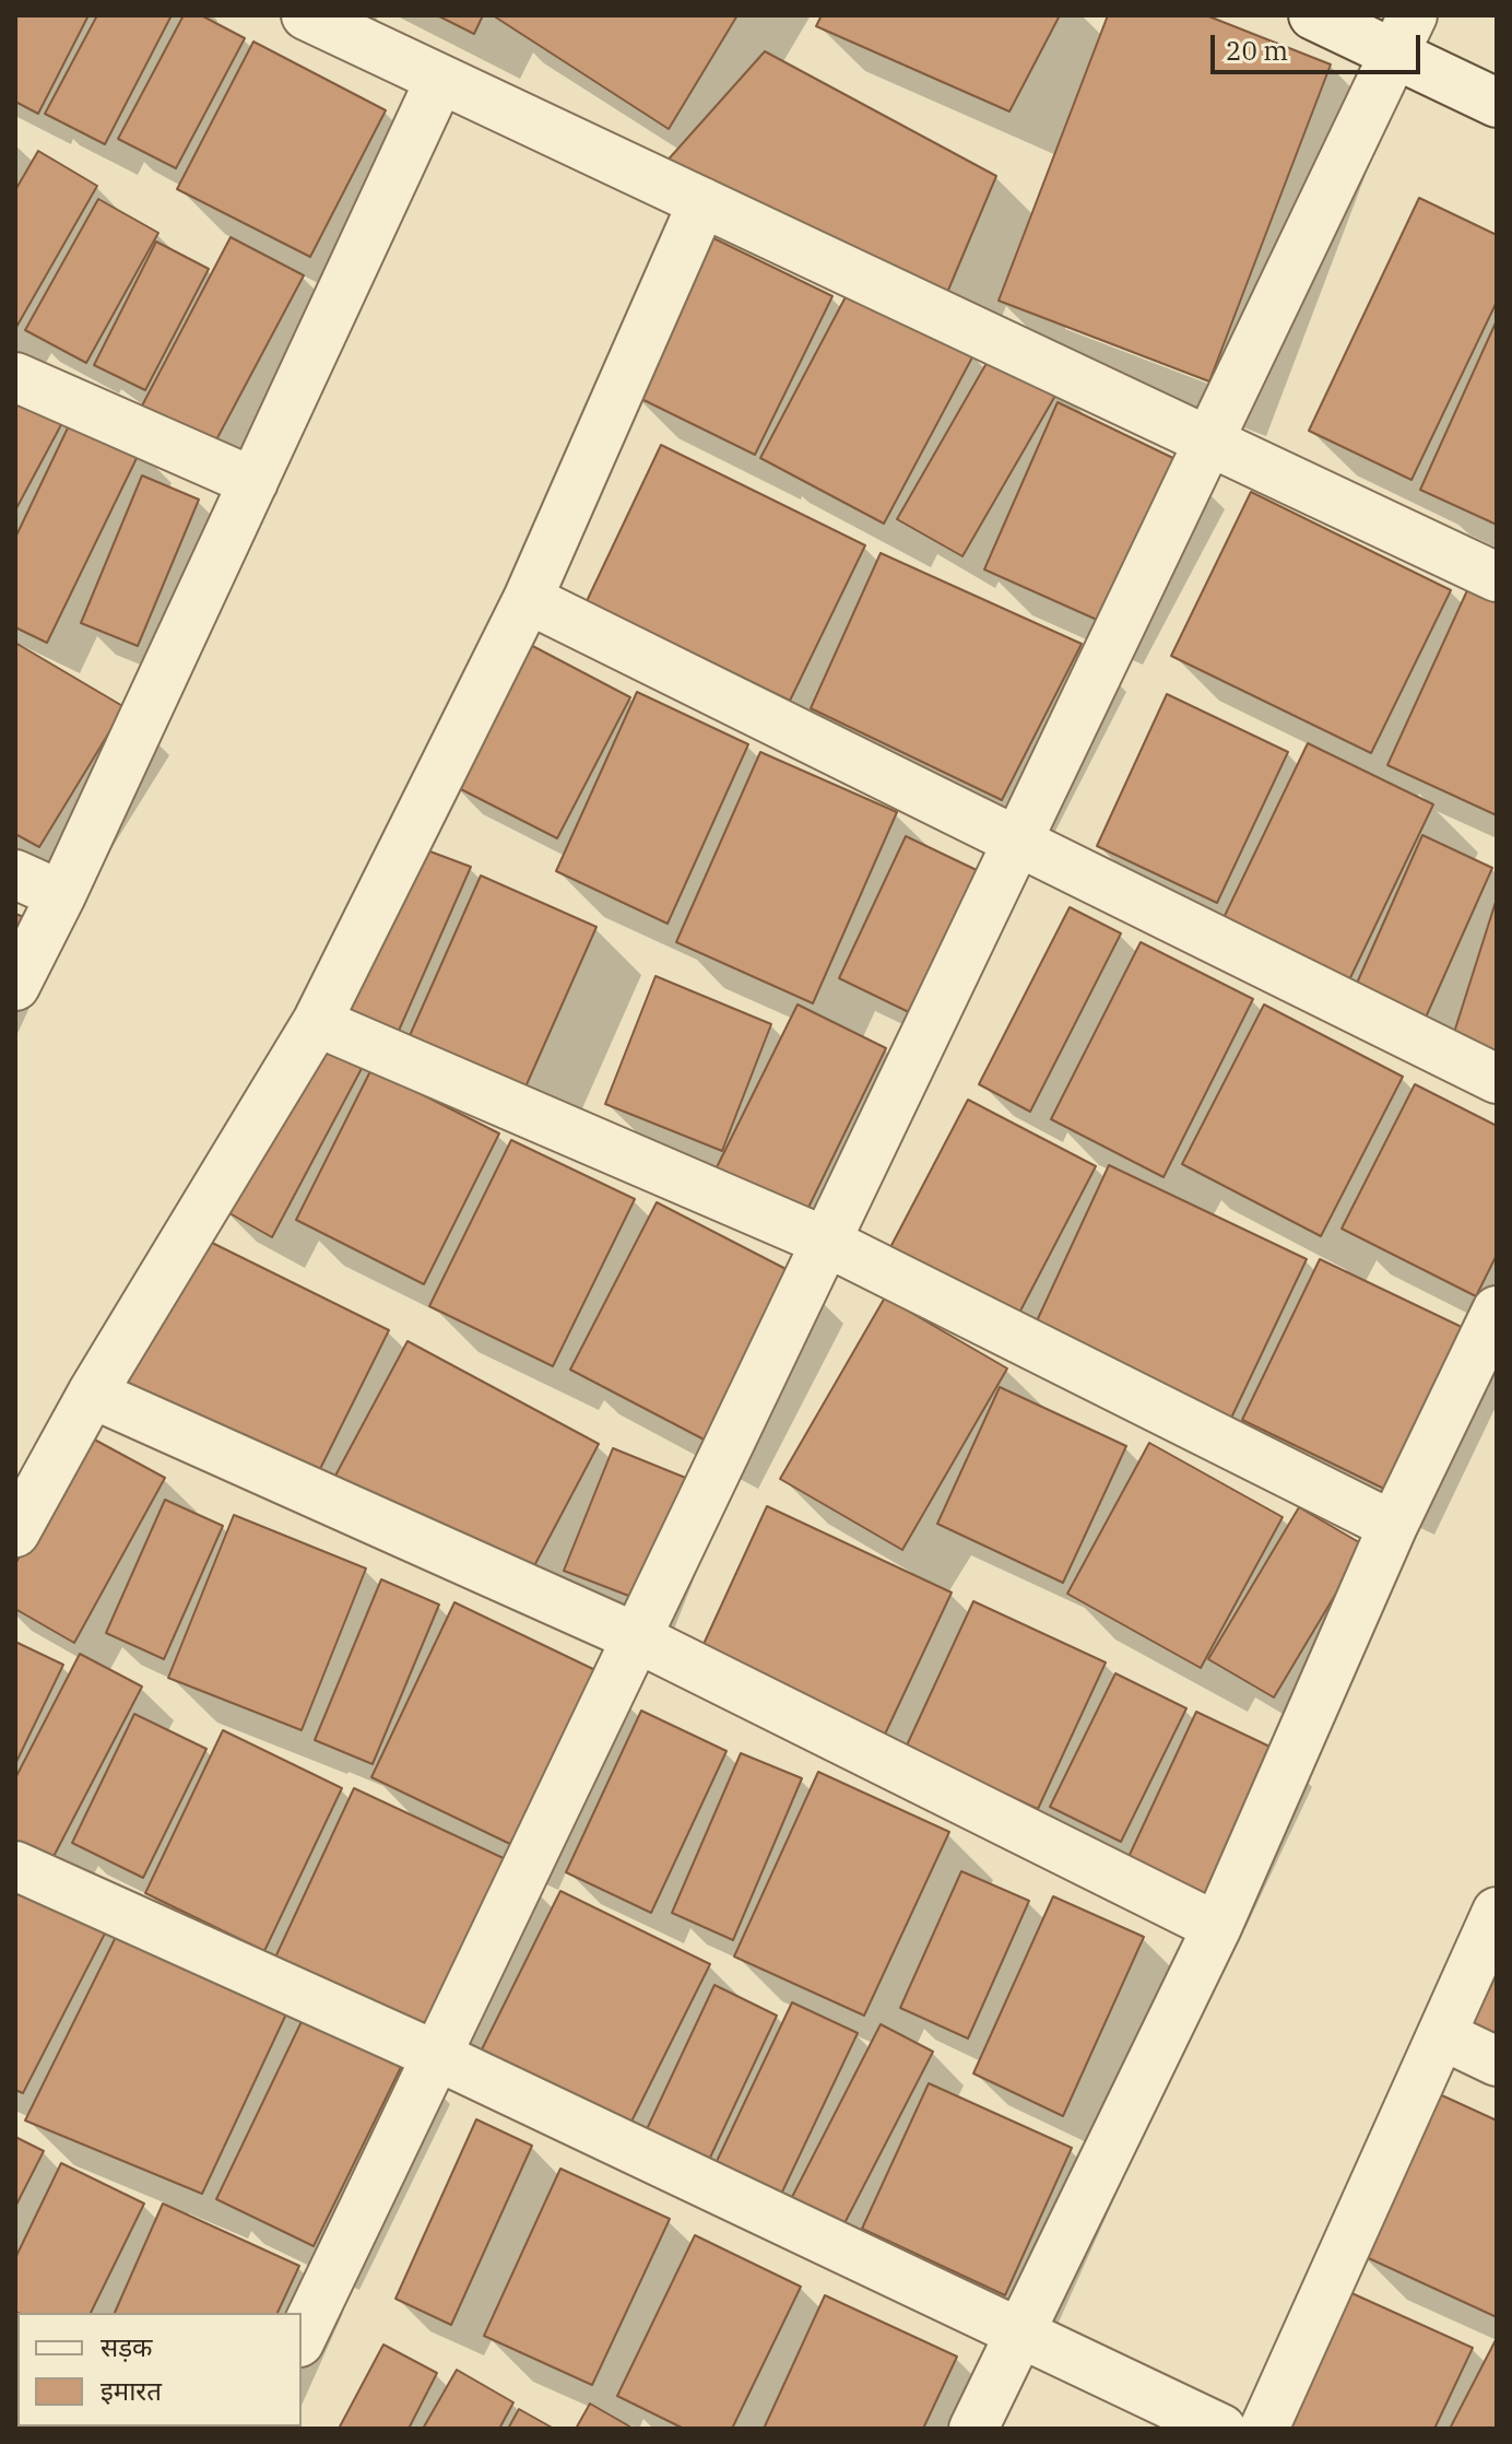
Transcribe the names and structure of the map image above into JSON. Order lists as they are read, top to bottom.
{
  "legend": ["सड़क", "इमारत"],
  "scale_bar": "20 m"
}
